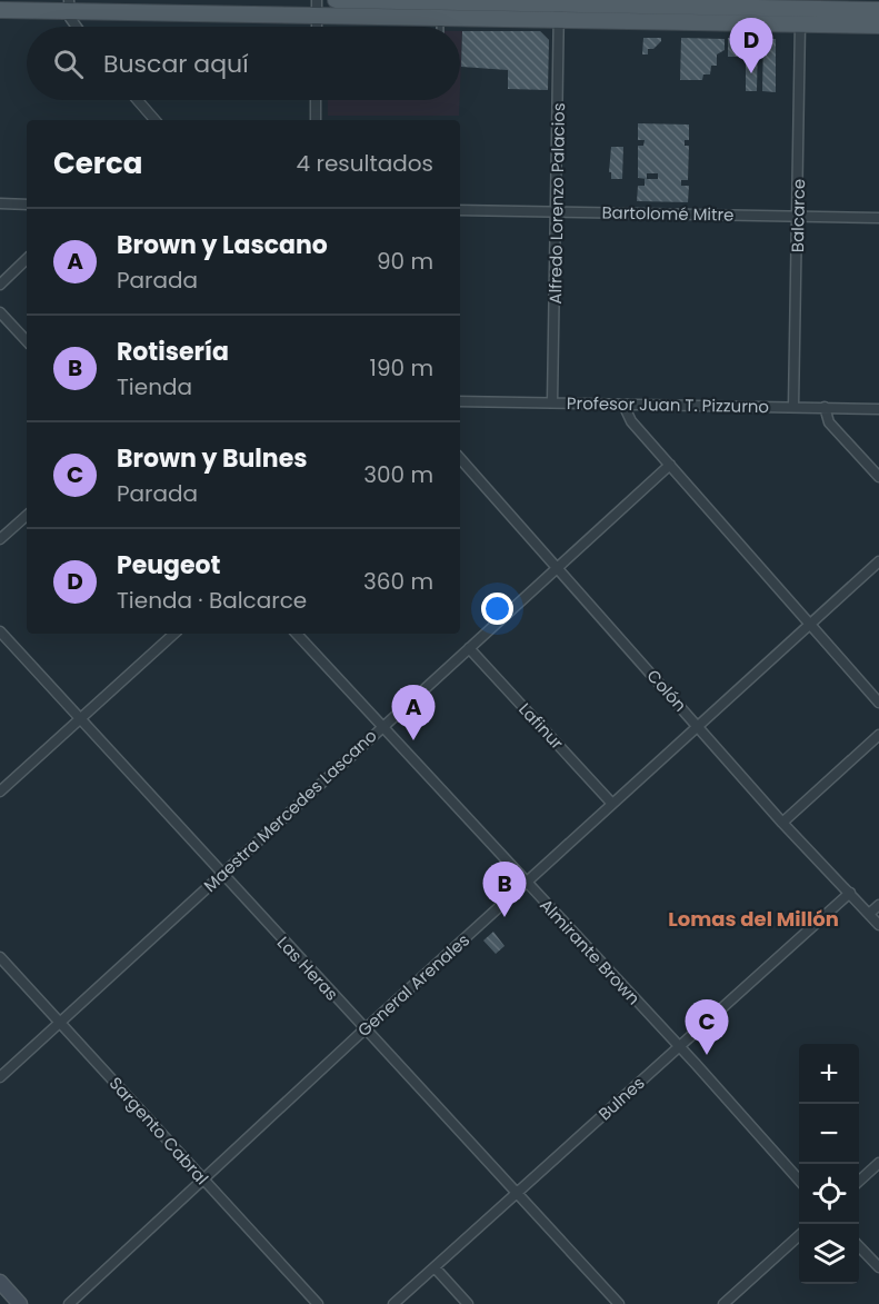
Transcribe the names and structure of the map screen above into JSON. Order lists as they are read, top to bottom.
{
  "streets": {
    "street": [
      "Alfredo Lorenzo Palacios",
      "Bartolomé Mitre",
      "Balcarce",
      "Profesor Juan T. Pizzurno",
      "Colón",
      "Lafinur",
      "Maestra Mercedes Lascano",
      "Almirante Brown",
      "Las Heras",
      "General Arenales",
      "Bulnes",
      "Sargento Cabral"
    ]
  },
  "crossings": [
    ["Alfredo Lorenzo Palacios", "Bartolomé Mitre"],
    ["Alfredo Lorenzo Palacios", "Profesor Juan T. Pizzurno"],
    ["Bartolomé Mitre", "Balcarce"],
    ["Balcarce", "Profesor Juan T. Pizzurno"],
    ["Colón", "Maestra Mercedes Lascano"],
    ["Colón", "General Arenales"],
    ["Colón", "Bulnes"],
    ["Lafinur", "Maestra Mercedes Lascano"],
    ["Lafinur", "General Arenales"],
    ["Maestra Mercedes Lascano", "Almirante Brown"],
    ["Maestra Mercedes Lascano", "Las Heras"],
    ["Maestra Mercedes Lascano", "Sargento Cabral"],
    ["Almirante Brown", "General Arenales"],
    ["Almirante Brown", "Bulnes"],
    ["Las Heras", "General Arenales"],
    ["Las Heras", "Bulnes"],
    ["General Arenales", "Sargento Cabral"]
  ],
  "districts": ["Lomas del Millón"],
  "page": {
    "pins": [
      "D",
      "A",
      "B",
      "C"
    ],
    "search": "Buscar aquí",
    "heading": ["Cerca", "4 resultados"],
    "list": [
      {
        "mark": "A",
        "name": "Brown y Lascano",
        "note": "Parada",
        "value": "90 m"
      },
      {
        "mark": "B",
        "name": "Rotisería",
        "note": "Tienda",
        "value": "190 m"
      },
      {
        "mark": "C",
        "name": "Brown y Bulnes",
        "note": "Parada",
        "value": "300 m"
      },
      {
        "mark": "D",
        "name": "Peugeot",
        "note": "Tienda · Balcarce",
        "value": "360 m"
      }
    ],
    "map_buttons": ["+", "−"]
  }
}
